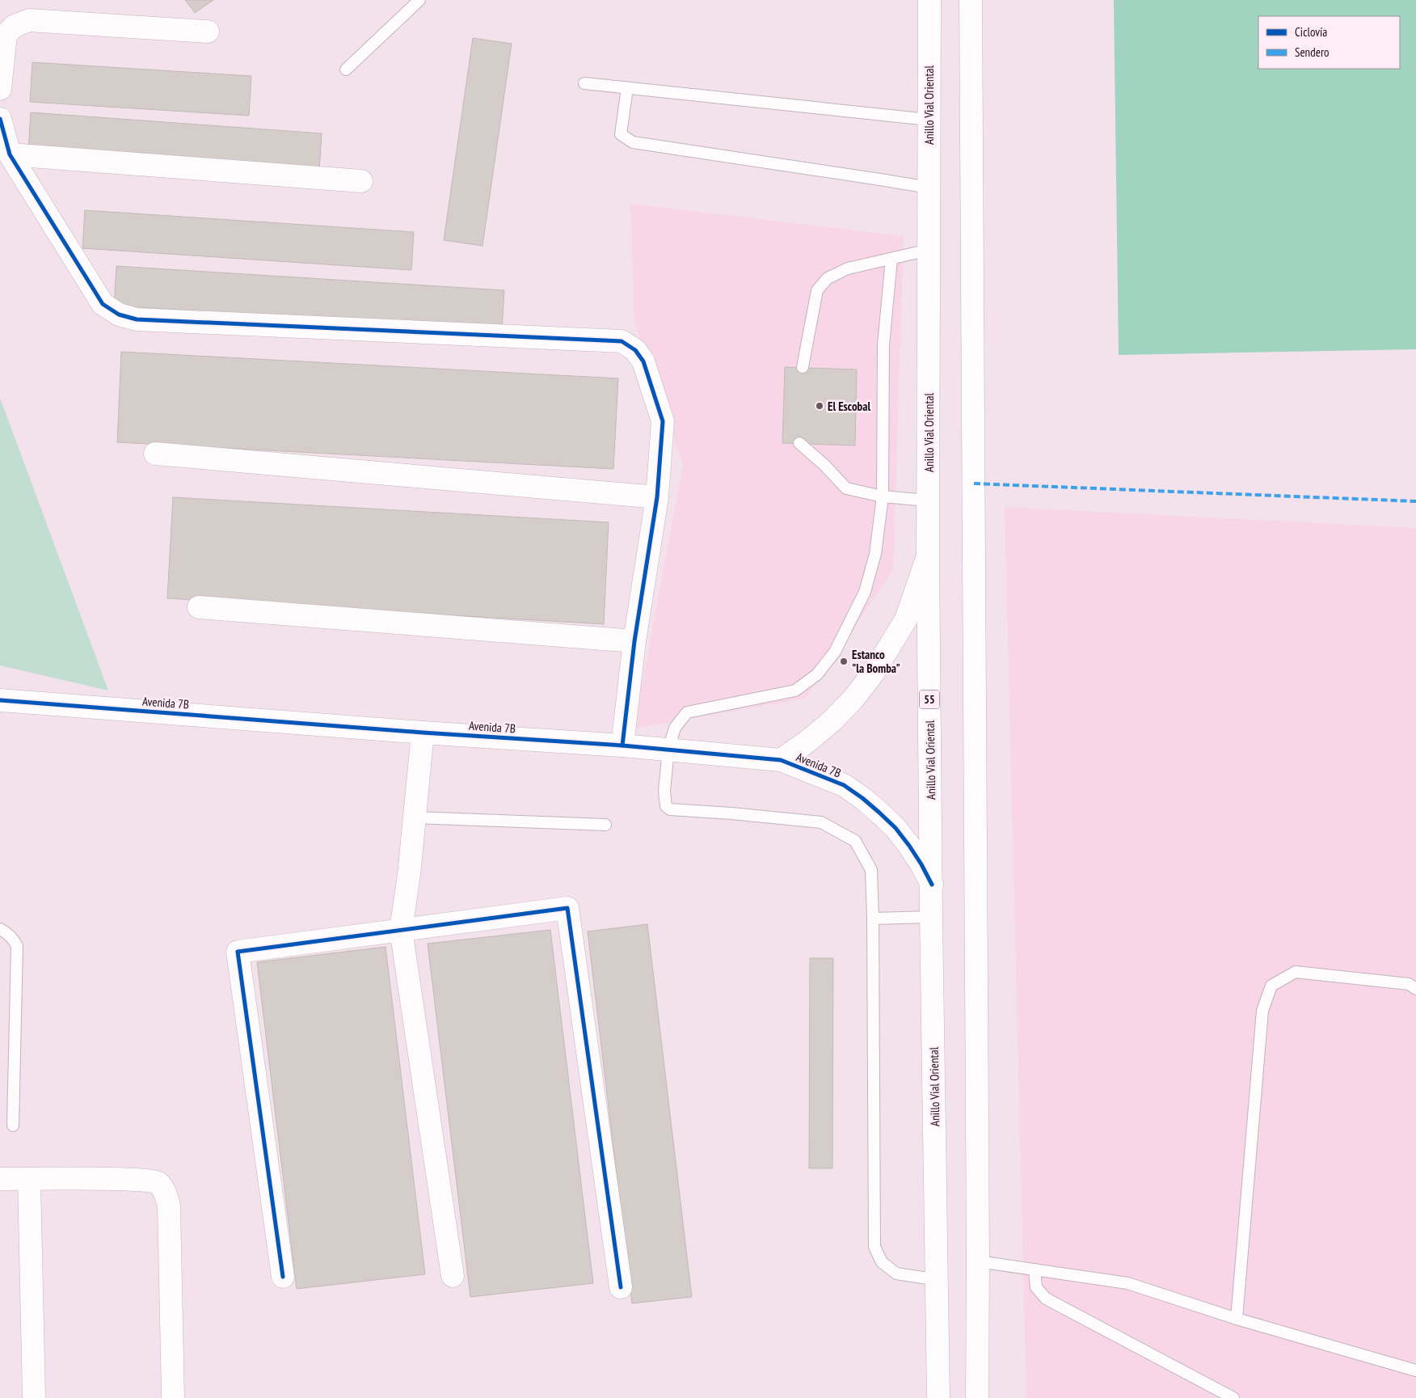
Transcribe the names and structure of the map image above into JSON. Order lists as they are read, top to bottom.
{
  "streets": {
    "main road": ["Anillo Vial Oriental", "55", "Avenida 7B"]
  },
  "crossings": [
    ["Anillo Vial Oriental", "Avenida 7B"]
  ],
  "places": ["El Escobal", "Estanco \"la Bomba\""],
  "legend": ["Ciclovía", "Sendero"]
}
